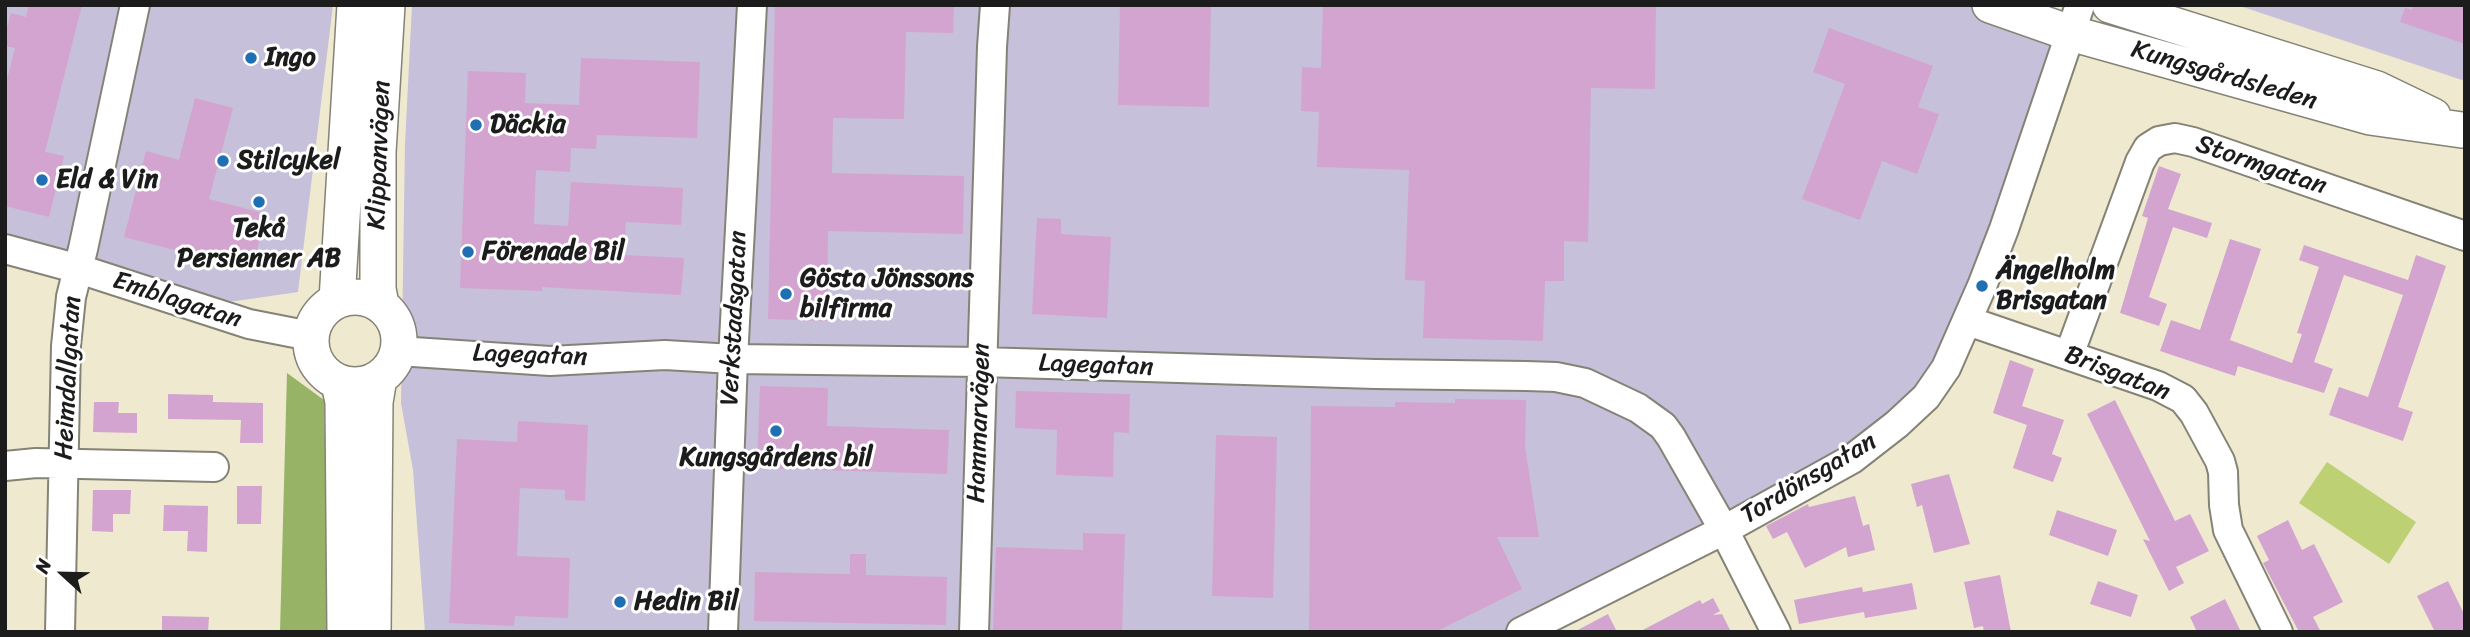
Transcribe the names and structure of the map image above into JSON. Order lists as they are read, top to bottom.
{
  "streets": {
    "main road": ["Kungsgårdsleden", "Klippanvägen"],
    "street": [
      "Stormgatan",
      "Emblagatan",
      "Verkstadsgatan",
      "Lagegatan",
      "Brisgatan",
      "Heimdallgatan",
      "Hammarvägen",
      "Tordönsgatan"
    ]
  },
  "crossings": [
    ["Kungsgårdsleden", "Tordönsgatan"],
    ["Klippanvägen", "Emblagatan"],
    ["Klippanvägen", "Lagegatan"],
    ["Stormgatan", "Brisgatan"],
    ["Emblagatan", "Lagegatan"],
    ["Emblagatan", "Heimdallgatan"],
    ["Verkstadsgatan", "Lagegatan"],
    ["Lagegatan", "Hammarvägen"],
    ["Lagegatan", "Tordönsgatan"],
    ["Brisgatan", "Tordönsgatan"]
  ],
  "places": [
    "Ingo",
    "Däckia",
    "Stilcykel",
    "Eld & Vin",
    "Tekå Persienner AB",
    "Förenade Bil",
    "Ängelholm Brisgatan",
    "Gösta Jönssons bilfirma",
    "Kungsgårdens bil",
    "Hedin Bil"
  ],
  "north": "left"
}
